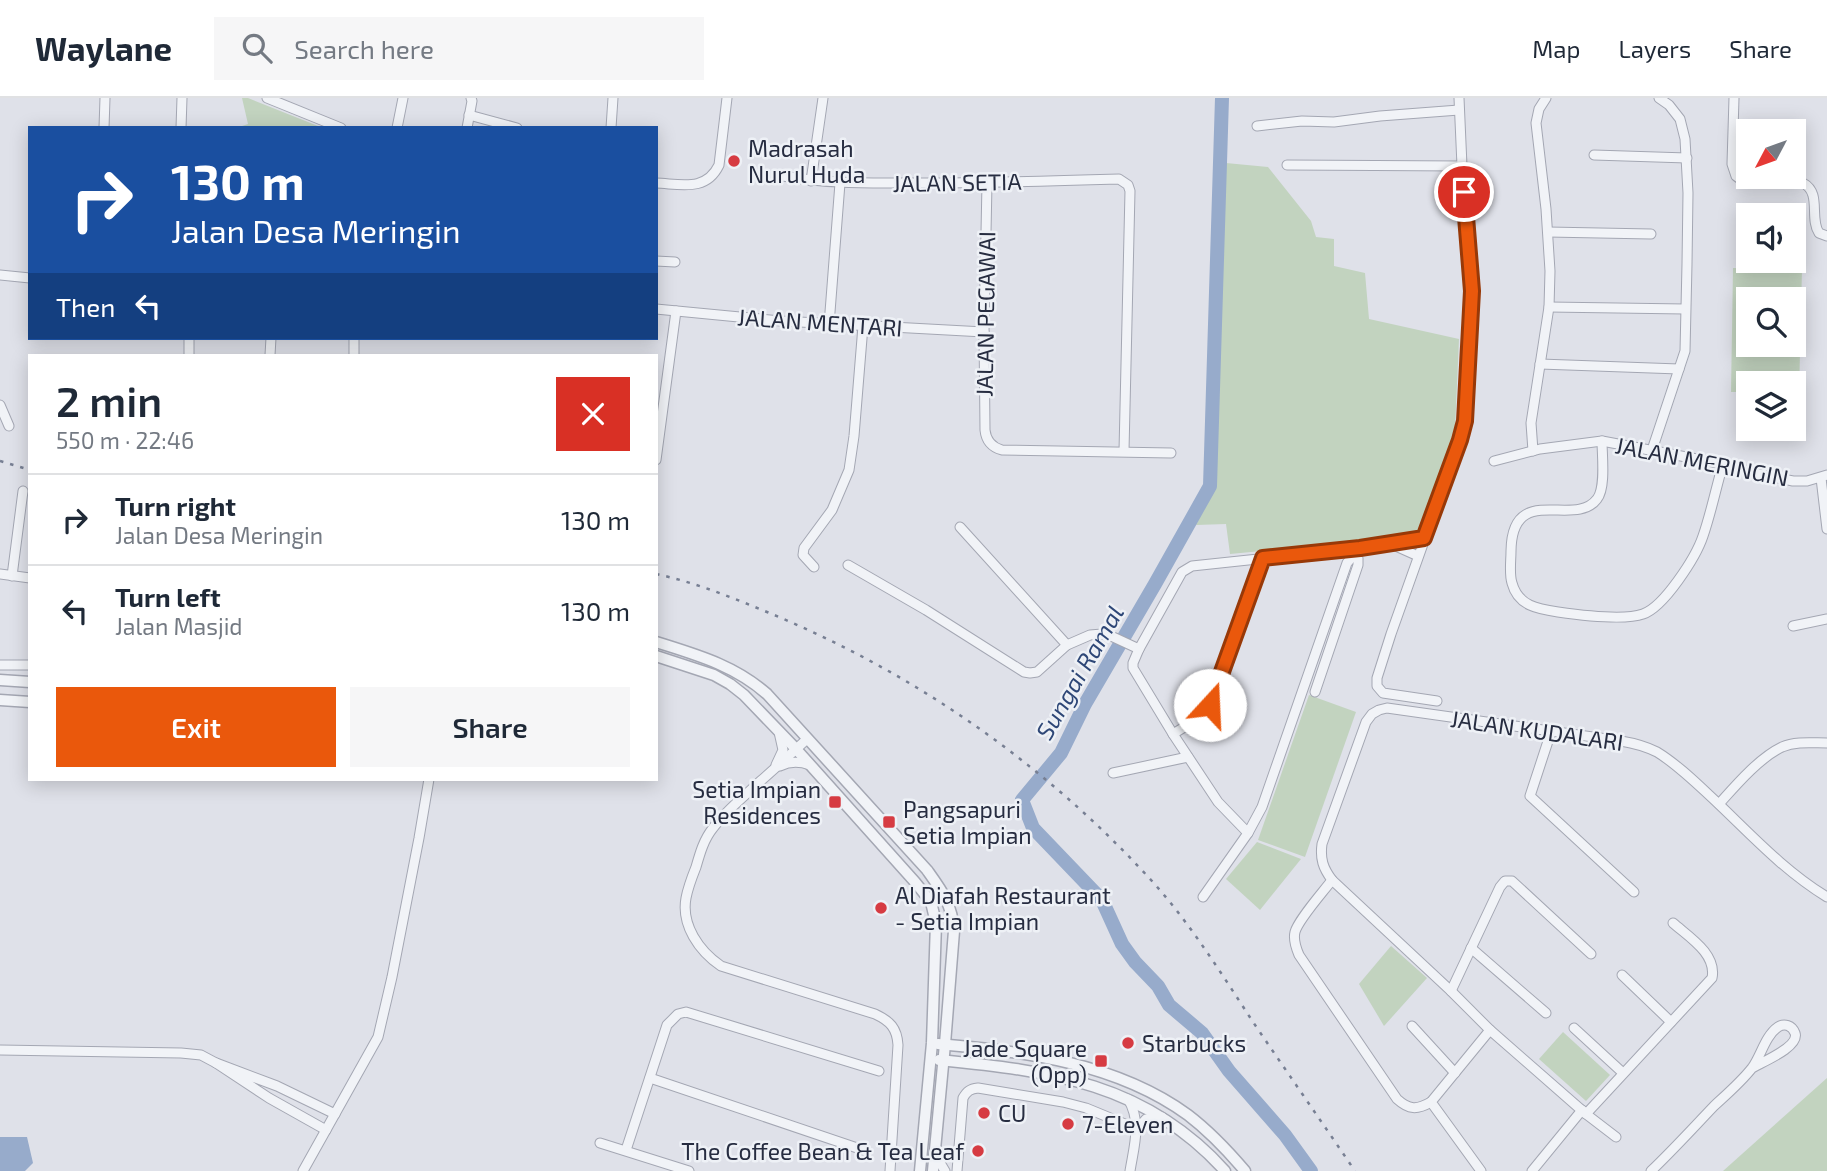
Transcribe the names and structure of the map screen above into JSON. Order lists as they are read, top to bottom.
{
  "streets": {
    "street": [
      "JALAN SETIA",
      "JALAN PEGAWAI",
      "JALAN MENTARI",
      "JALAN MERINGIN",
      "JALAN KUDALARI"
    ]
  },
  "crossings": [
    ["JALAN SETIA", "JALAN PEGAWAI"],
    ["JALAN PEGAWAI", "JALAN MENTARI"]
  ],
  "water": ["Sungai Ramal"],
  "places": {
    "other": [
      "Madrasah Nurul Huda",
      "Al Diafah Restaurant - Setia Impian",
      "Starbucks",
      "CU",
      "7-Eleven",
      "The Coffee Bean & Tea Leaf"
    ],
    "transit": ["Setia Impian Residences", "Pangsapuri Setia Impian", "Jade Square (Opp)"]
  },
  "north": "bottom left",
  "page": {
    "header": "Waylane",
    "search": "Search here",
    "nav": ["Map", "Layers", "Share"],
    "turn": ["130 m", "Jalan Desa Meringin"],
    "then": "Then",
    "heading": ["2 min", "550 m · 22:46"],
    "list": [
      {
        "name": "Turn right",
        "note": "Jalan Desa Meringin",
        "value": "130 m"
      },
      {
        "name": "Turn left",
        "note": "Jalan Masjid",
        "value": "130 m"
      }
    ],
    "buttons": ["Exit", "Share"]
  }
}
